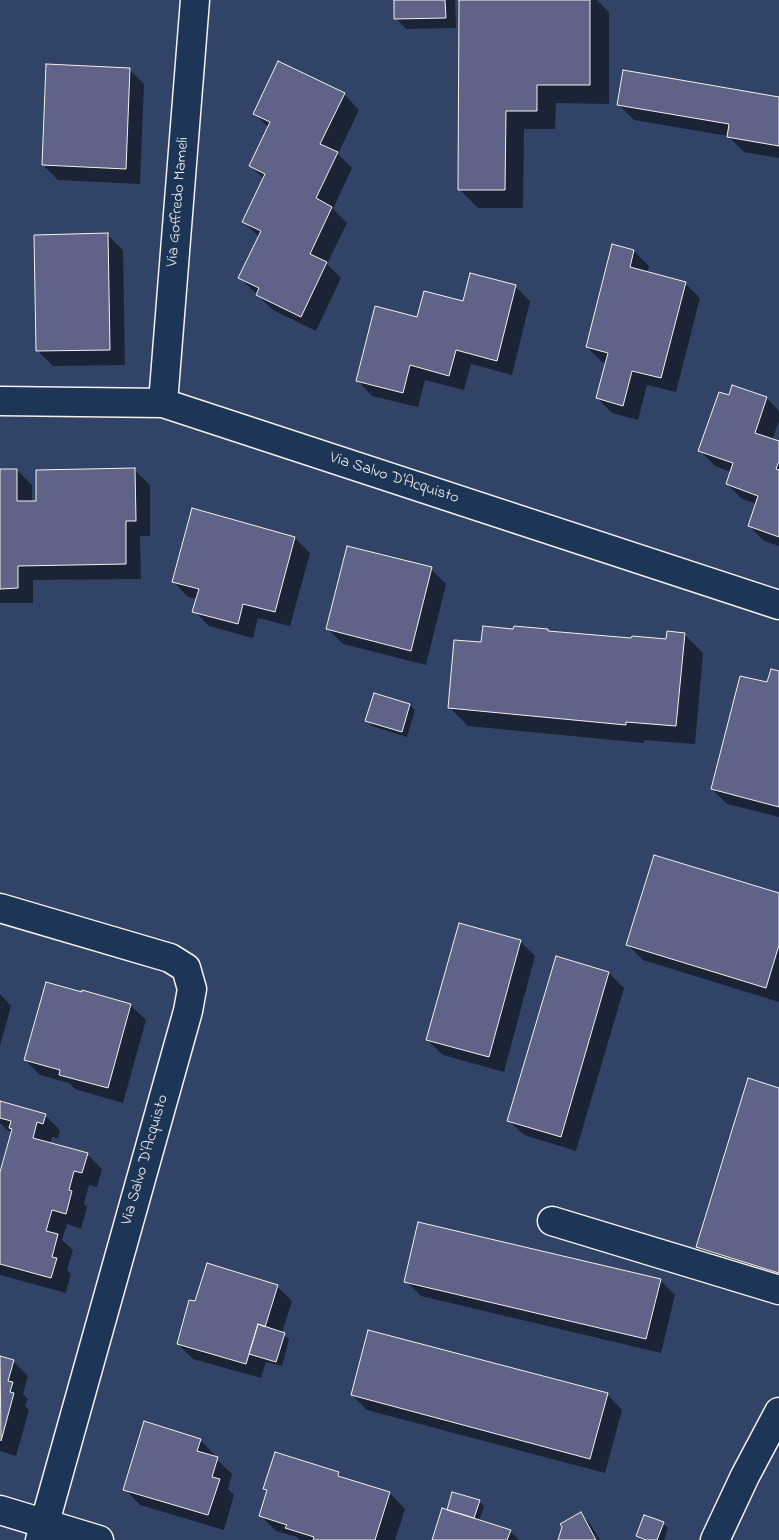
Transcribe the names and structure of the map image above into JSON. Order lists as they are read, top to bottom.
{
  "streets": {
    "street": ["Via Goffredo Mameli", "Via Salvo D'Acquisto"]
  },
  "crossings": [
    ["Via Goffredo Mameli", "Via Salvo D'Acquisto"]
  ]
}
